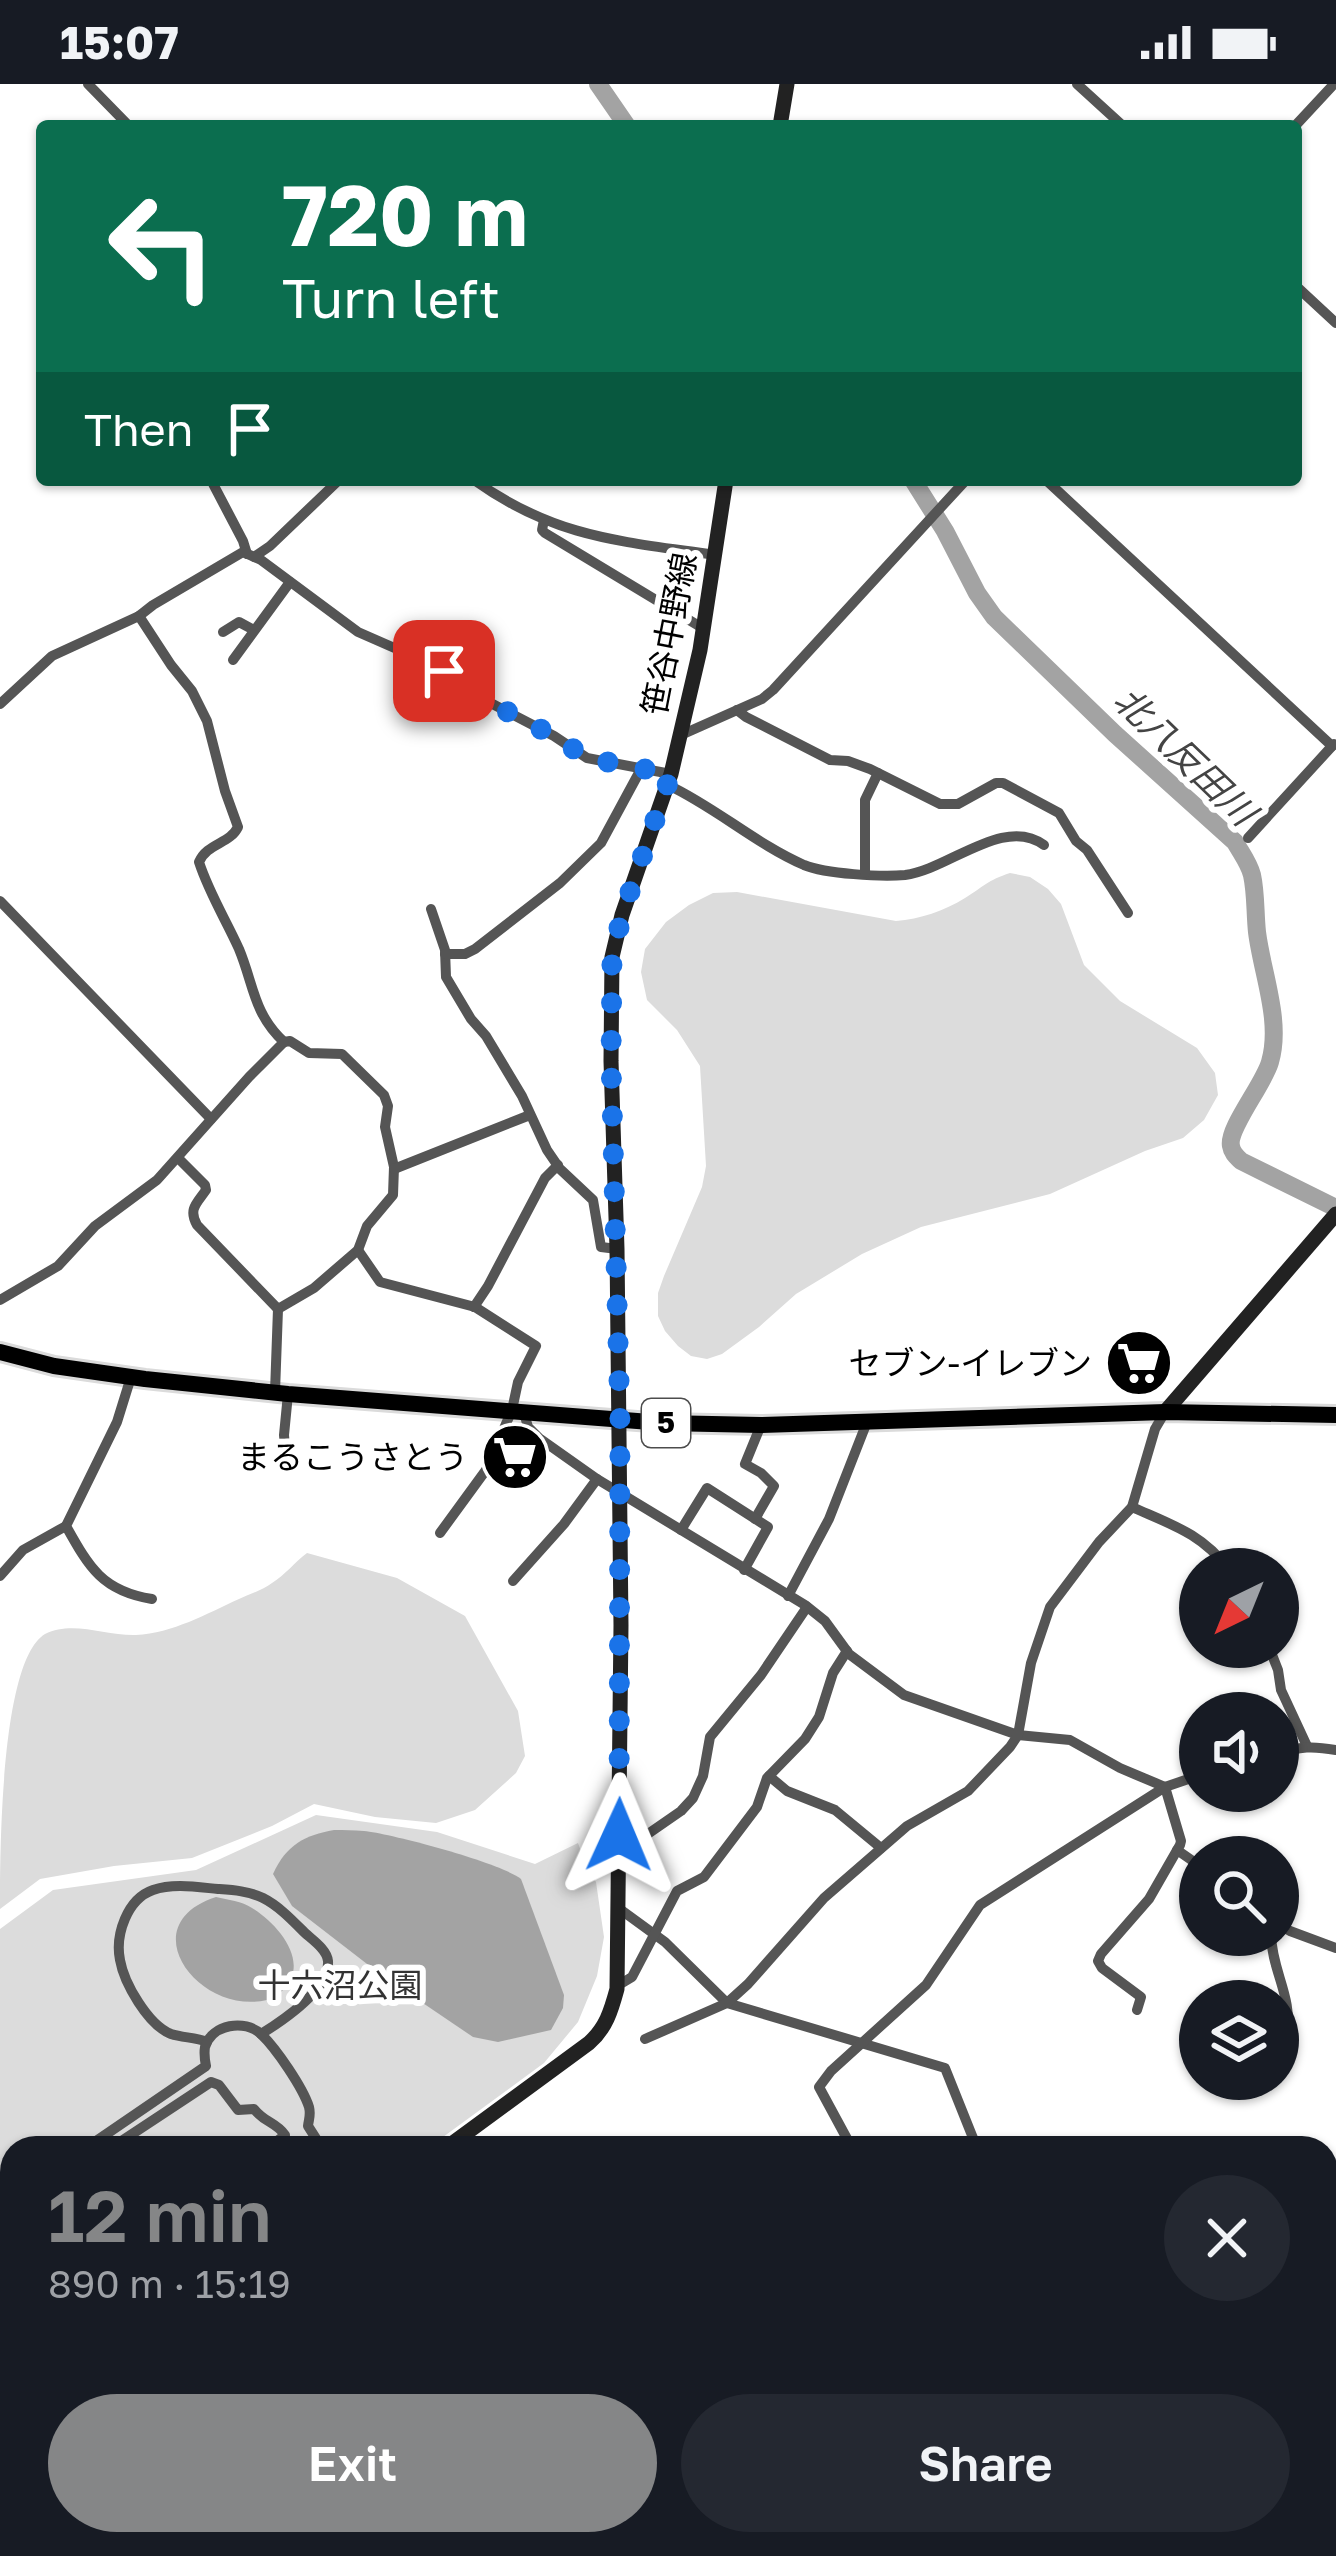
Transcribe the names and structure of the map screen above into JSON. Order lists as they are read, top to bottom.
{
  "streets": {
    "main road": ["5"],
    "street": ["笹谷中野線"]
  },
  "crossings": [
    ["笹谷中野線", "5"]
  ],
  "water": ["北八反田川"],
  "parks": ["十六沼公園"],
  "places": {
    "supermarket": ["セブン-イレブン", "まるこうさとう"]
  },
  "north": "bottom left",
  "page": {
    "status": "15:07",
    "turn": ["720 m", "Turn left"],
    "then": "Then",
    "heading": ["12 min", "890 m · 15:19"],
    "buttons": ["Exit", "Share"]
  }
}
